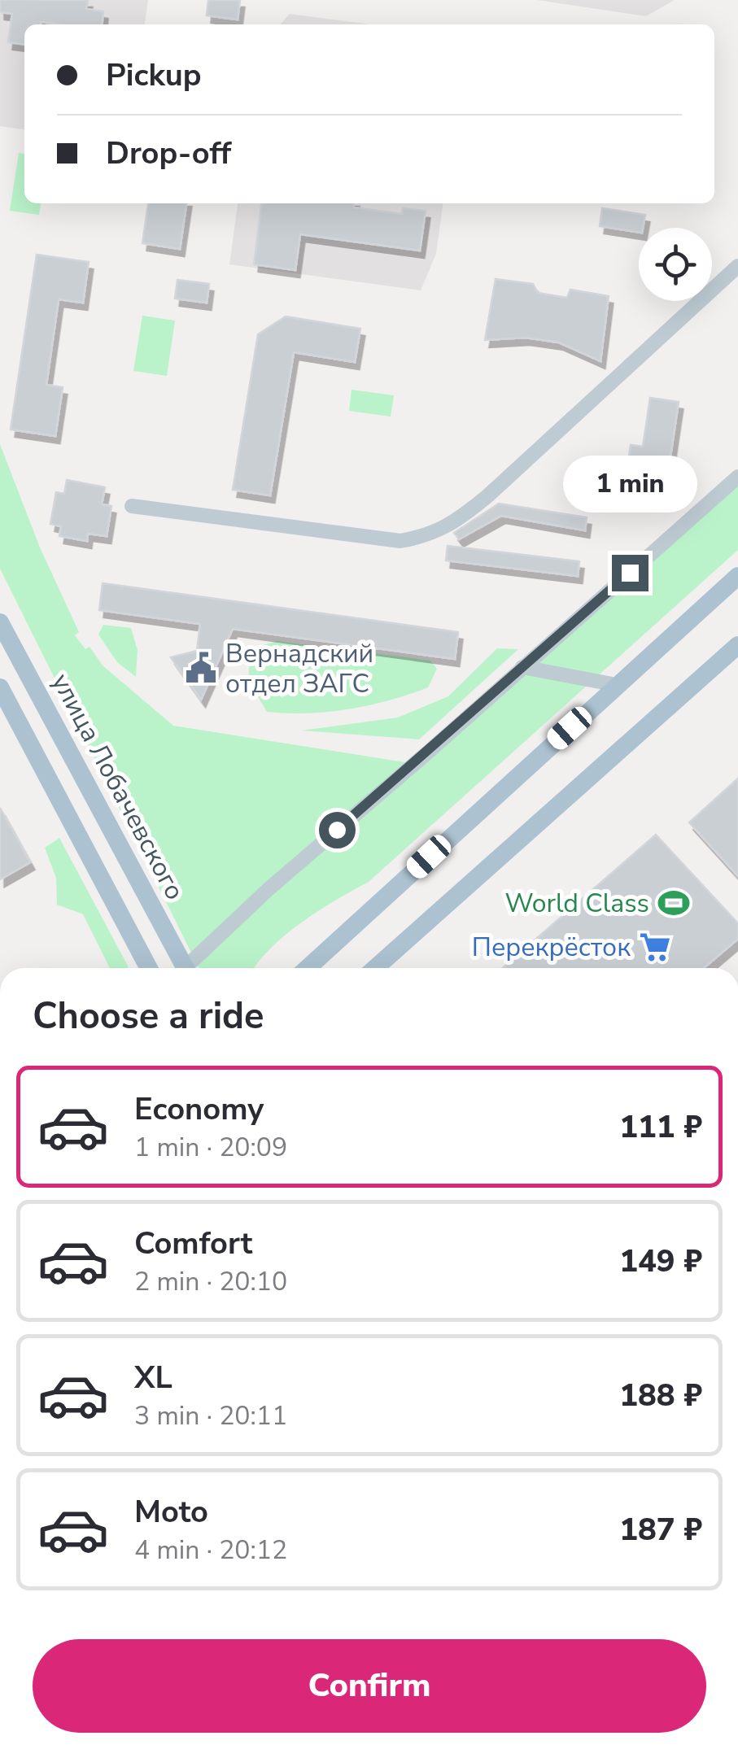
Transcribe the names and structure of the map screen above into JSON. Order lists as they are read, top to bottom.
{
  "streets": {
    "main road": ["улица Лобачевского"]
  },
  "places": {
    "public building": ["Вернадский отдел ЗАГС"],
    "sports": ["World Class"],
    "supermarket": ["Перекрёсток"]
  },
  "page": {
    "banner": ["Pickup", "Drop-off"],
    "bubble": "1 min",
    "heading": "Choose a ride",
    "list": [
      {
        "name": "Economy",
        "note": "1 min · 20:09",
        "value": "111 ₽"
      },
      {
        "name": "Comfort",
        "note": "2 min · 20:10",
        "value": "149 ₽"
      },
      {
        "name": "XL",
        "note": "3 min · 20:11",
        "value": "188 ₽"
      },
      {
        "name": "Moto",
        "note": "4 min · 20:12",
        "value": "187 ₽"
      }
    ],
    "buttons": "Confirm"
  }
}
